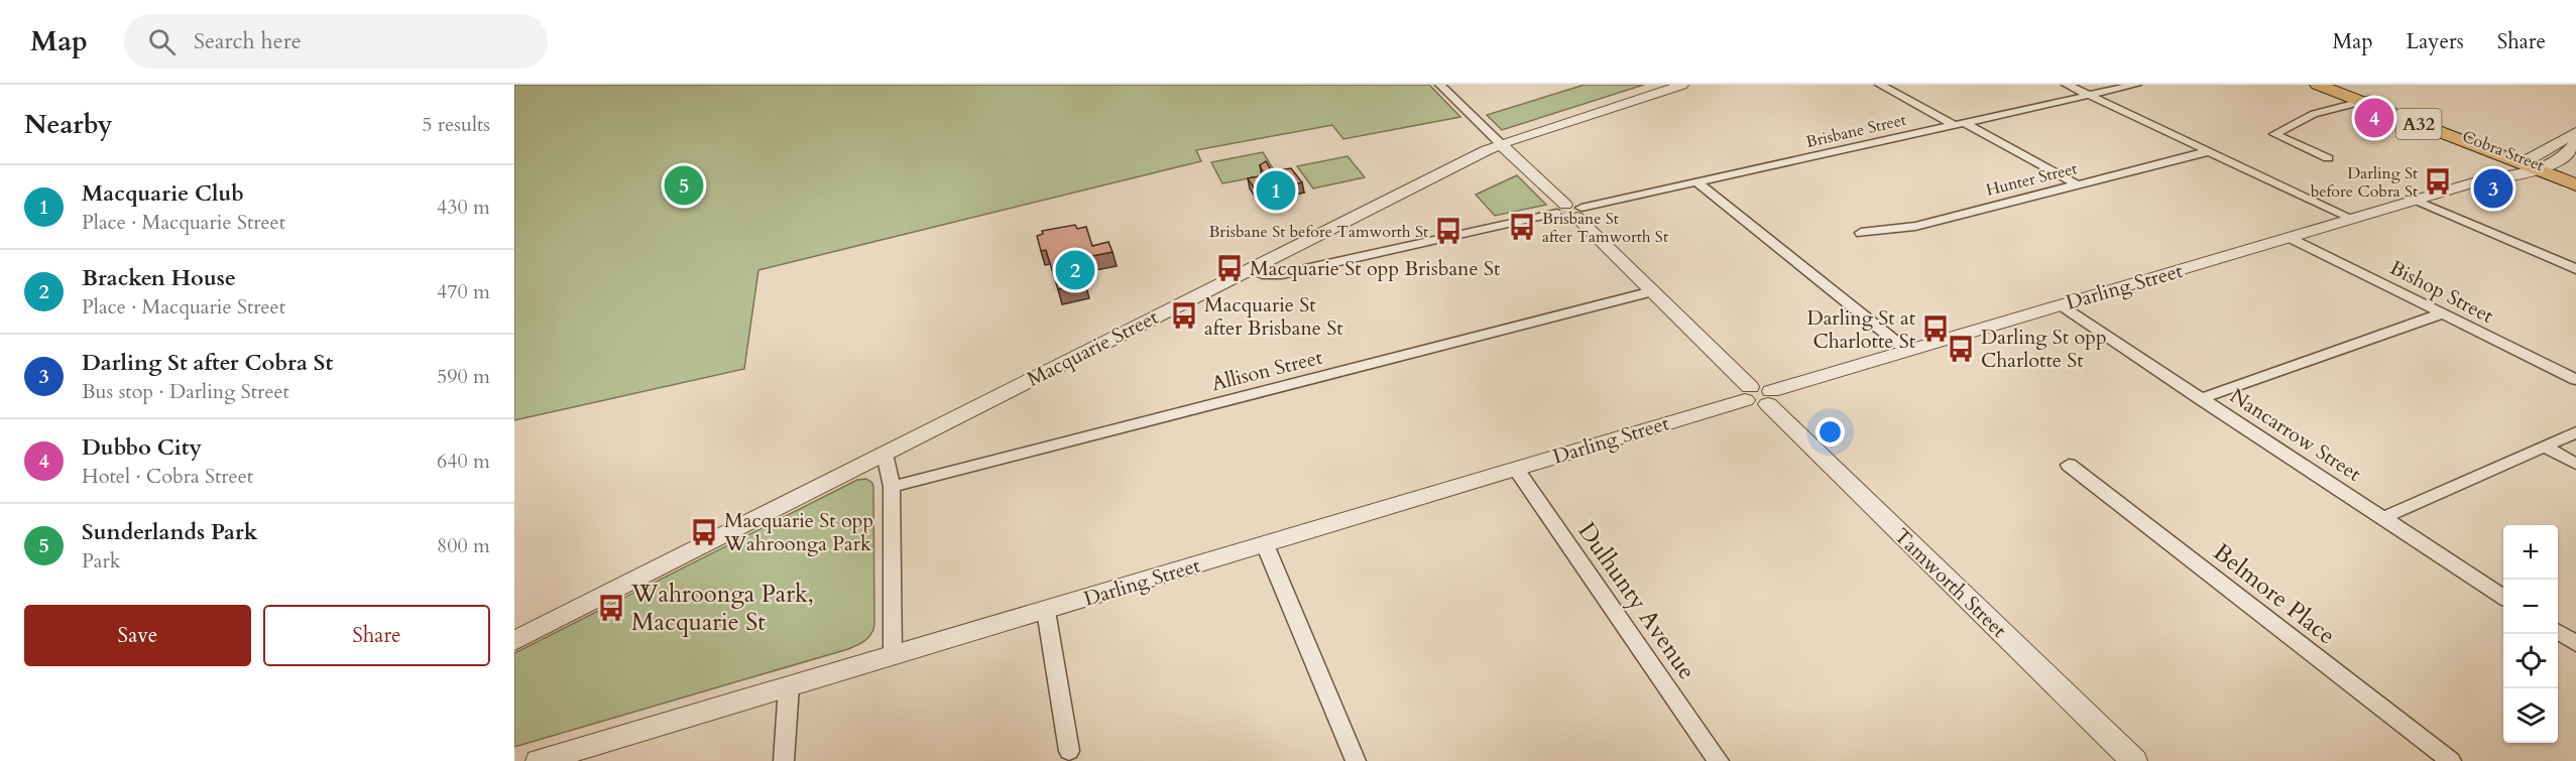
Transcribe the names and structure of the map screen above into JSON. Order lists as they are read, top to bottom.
{
  "streets": {
    "highway": ["A32", "Cobra Street"],
    "street": [
      "Brisbane Street",
      "Hunter Street",
      "Darling Street",
      "Bishop Street",
      "Macquarie Street",
      "Allison Street",
      "Nancarrow Street",
      "Tamworth Street",
      "Belmore Place",
      "Dulhunty Avenue"
    ]
  },
  "crossings": [
    ["Brisbane Street", "Macquarie Street"],
    ["Cobra Street", "Darling Street"],
    ["Darling Street", "Bishop Street"],
    ["Darling Street", "Nancarrow Street"],
    ["Darling Street", "Tamworth Street"],
    ["Darling Street", "Dulhunty Avenue"]
  ],
  "places": {
    "bus stop": [
      "Darling St before Cobra St",
      "Brisbane St after Tamworth St",
      "Brisbane St before Tamworth St",
      "Macquarie St opp Brisbane St",
      "Macquarie St after Brisbane St",
      "Darling St at Charlotte St",
      "Darling St opp Charlotte St",
      "Macquarie St opp Wahroonga Park",
      "Wahroonga Park, Macquarie St"
    ]
  },
  "page": {
    "header": "Map",
    "search": "Search here",
    "nav": ["Map", "Layers", "Share"],
    "heading": ["Nearby", "5 results"],
    "pins": [
      "4",
      "5",
      "3",
      "1",
      "2"
    ],
    "list": [
      {
        "mark": "1",
        "name": "Macquarie Club",
        "note": "Place · Macquarie Street",
        "value": "430 m"
      },
      {
        "mark": "2",
        "name": "Bracken House",
        "note": "Place · Macquarie Street",
        "value": "470 m"
      },
      {
        "mark": "3",
        "name": "Darling St after Cobra St",
        "note": "Bus stop · Darling Street",
        "value": "590 m"
      },
      {
        "mark": "4",
        "name": "Dubbo City",
        "note": "Hotel · Cobra Street",
        "value": "640 m"
      },
      {
        "mark": "5",
        "name": "Sunderlands Park",
        "note": "Park",
        "value": "800 m"
      }
    ],
    "map_buttons": ["+", "−"],
    "buttons": ["Save", "Share"]
  }
}
